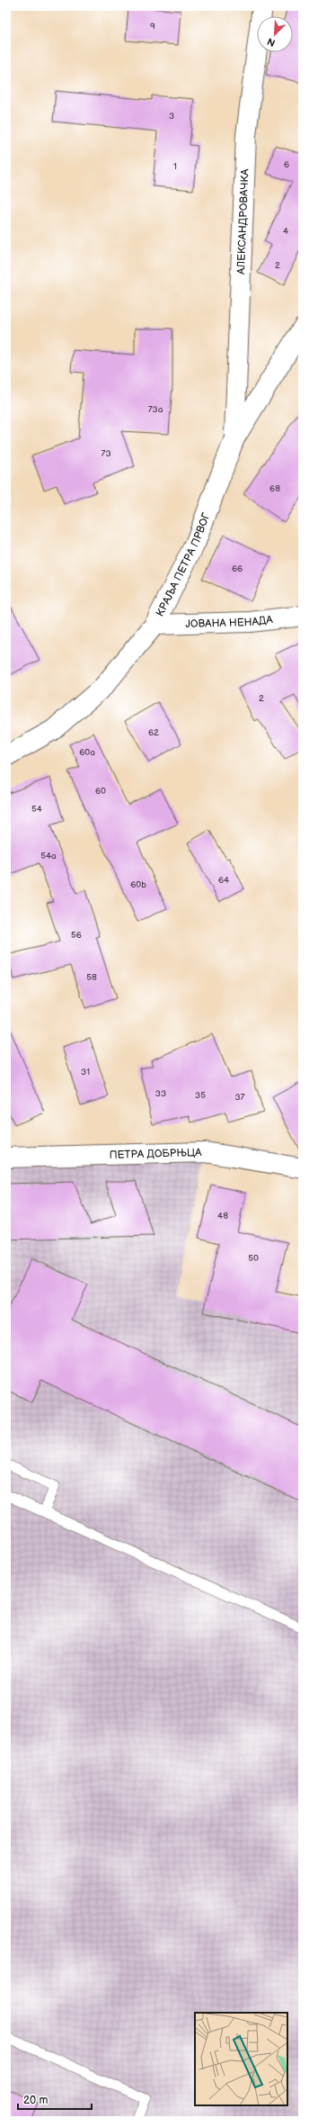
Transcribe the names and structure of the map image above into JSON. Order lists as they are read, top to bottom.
{
  "streets": {
    "street": [
      "АЛЕКСАНДРОВАЧКА",
      "КРАЉА ПЕТРА ПРВОГ",
      "ЈОВАНА НЕНАДА",
      "ПЕТРА ДОБРЊЦА"
    ]
  },
  "crossings": [
    ["АЛЕКСАНДРОВАЧКА", "КРАЉА ПЕТРА ПРВОГ"],
    ["КРАЉА ПЕТРА ПРВОГ", "ЈОВАНА НЕНАДА"]
  ],
  "house_numbers": [
    "9",
    "3",
    "6",
    "1",
    "4",
    "2",
    "73a",
    "73",
    "68",
    "66",
    "2",
    "62",
    "60a",
    "60",
    "54",
    "54a",
    "64",
    "60b",
    "56",
    "58",
    "31",
    "33",
    "35",
    "37",
    "48",
    "50"
  ],
  "scale_bar": "20 m",
  "north": "bottom left"
}
